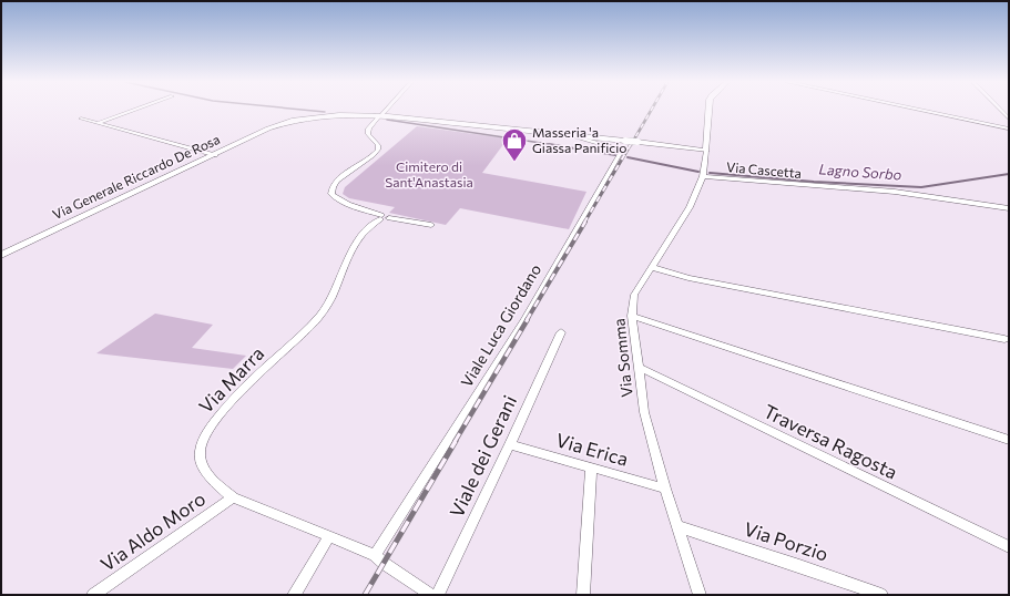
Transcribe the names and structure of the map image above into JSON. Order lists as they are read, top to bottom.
{
  "streets": {
    "main road": ["Via Generale Riccardo De Rosa", "Via Somma"],
    "street": [
      "Via Cascetta",
      "Viale Luca Giordano",
      "Via Marra",
      "Traversa Ragosta",
      "Via Erica",
      "Viale dei Gerani",
      "Via Aldo Moro",
      "Via Porzio"
    ]
  },
  "crossings": [
    ["Via Cascetta", "Via Somma"],
    ["Via Generale Riccardo De Rosa", "Viale Luca Giordano"],
    ["Via Generale Riccardo De Rosa", "Via Somma"],
    ["Viale Luca Giordano", "Via Marra"],
    ["Via Somma", "Traversa Ragosta"],
    ["Via Somma", "Via Erica"],
    ["Via Somma", "Via Porzio"],
    ["Via Marra", "Via Aldo Moro"],
    ["Via Erica", "Viale dei Gerani"]
  ],
  "water": ["Lagno Sorbo"],
  "parks": ["Cimitero di Sant'Anastasia"],
  "places": {
    "shop": ["Masseria 'a Giassa Panificio"]
  }
}
